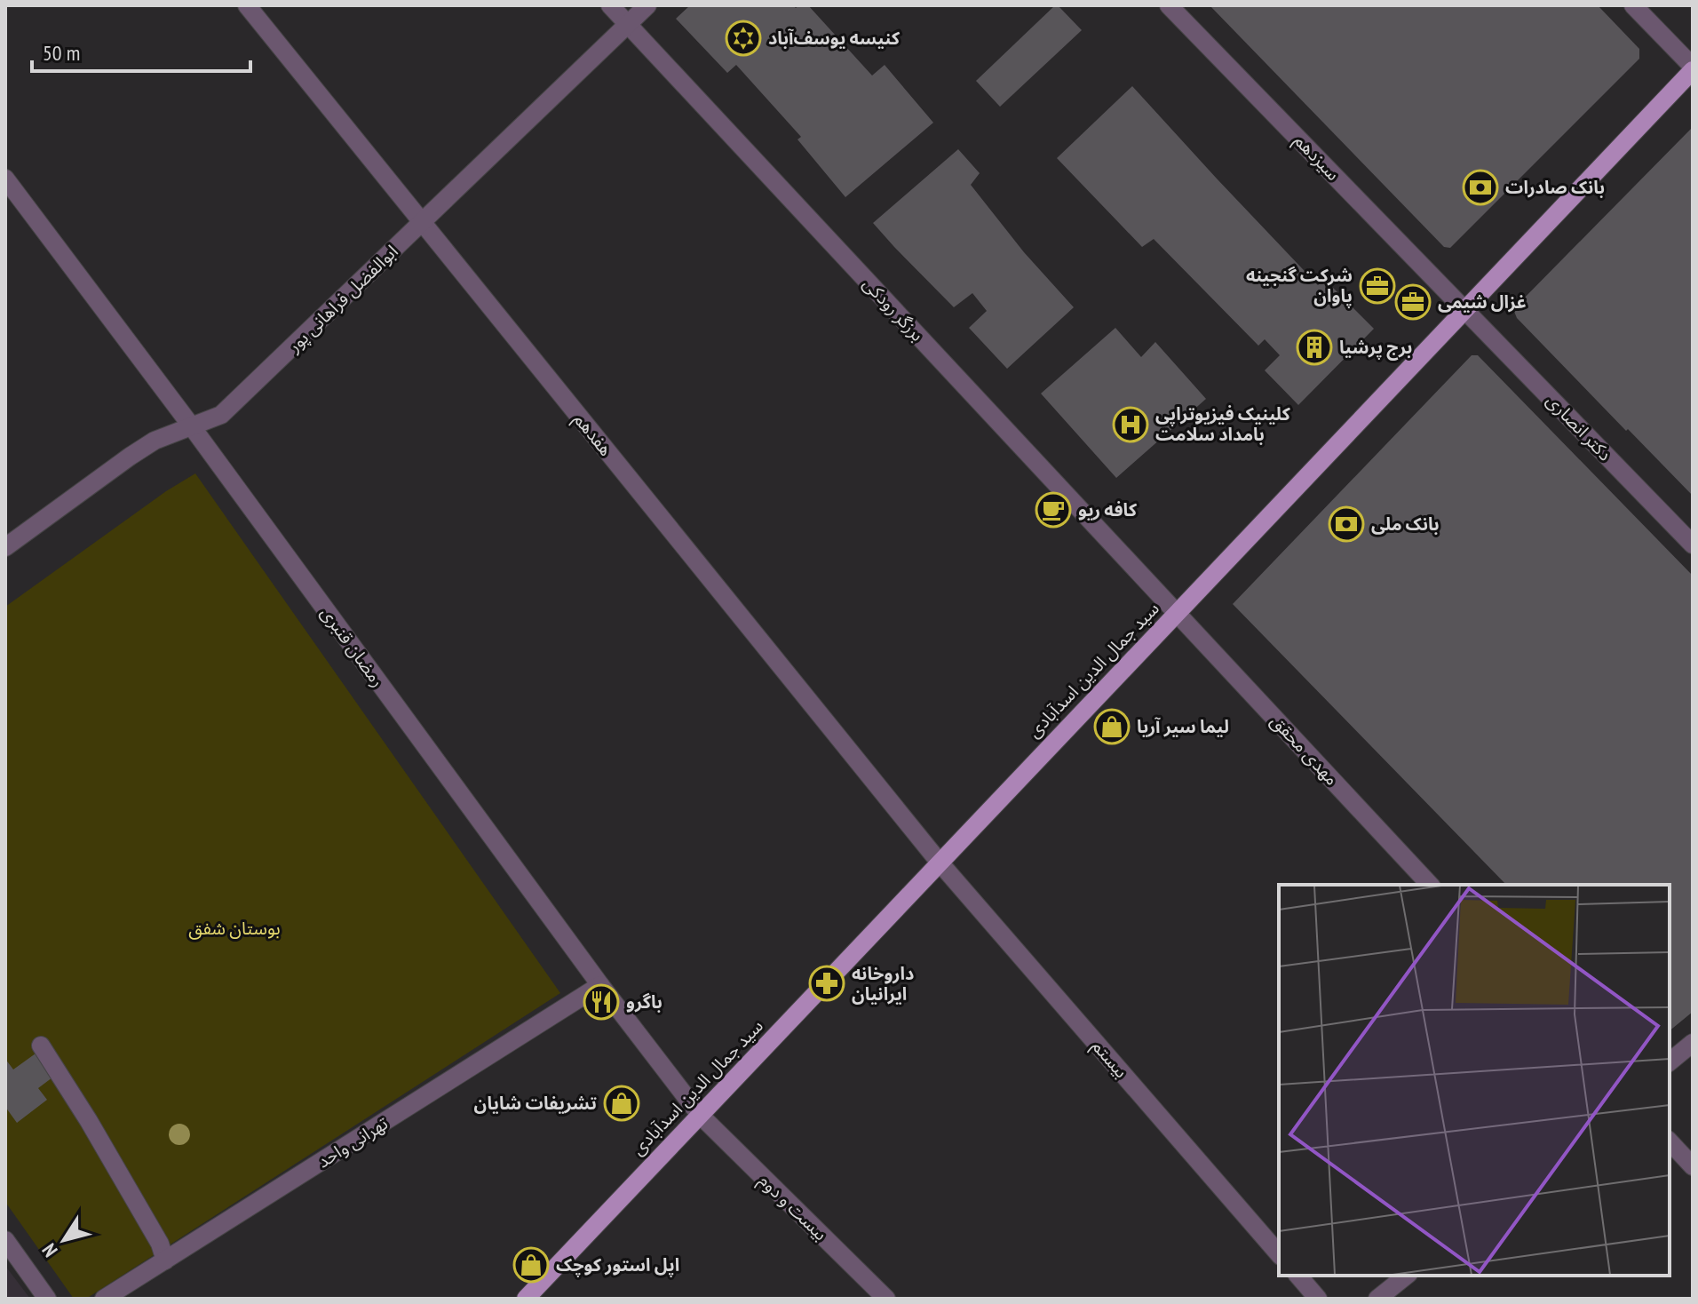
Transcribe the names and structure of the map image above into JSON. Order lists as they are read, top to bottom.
{
  "streets": {
    "main road": ["سید جمال الدین اسدآبادی"],
    "street": [
      "سیزدهم",
      "ابوالفضل فراهانی پور",
      "برزگر رودکی",
      "دکتر انصاری",
      "هفدهم",
      "رمضان قنبری",
      "مهدی محقق",
      "بیستم",
      "تهرانی واحد",
      "بیست و دوم"
    ]
  },
  "crossings": [
    ["سیزدهم", "دکتر انصاری"],
    ["سیزدهم", "سید جمال الدین اسدآبادی"],
    ["ابوالفضل فراهانی پور", "برزگر رودکی"],
    ["ابوالفضل فراهانی پور", "هفدهم"],
    ["ابوالفضل فراهانی پور", "رمضان قنبری"],
    ["برزگر رودکی", "سید جمال الدین اسدآبادی"],
    ["برزگر رودکی", "مهدی محقق"],
    ["دکتر انصاری", "سید جمال الدین اسدآبادی"],
    ["هفدهم", "سید جمال الدین اسدآبادی"],
    ["هفدهم", "بیستم"],
    ["رمضان قنبری", "سید جمال الدین اسدآبادی"],
    ["رمضان قنبری", "تهرانی واحد"],
    ["رمضان قنبری", "بیست و دوم"],
    ["سید جمال الدین اسدآبادی", "مهدی محقق"],
    ["سید جمال الدین اسدآبادی", "بیستم"],
    ["سید جمال الدین اسدآبادی", "بیست و دوم"]
  ],
  "parks": ["بوستان شفق"],
  "places": {
    "synagogue": ["کنیسه یوسف‌آباد"],
    "bank": ["بانک صادرات", "بانک ملی"],
    "office": ["شرکت گنجینه پاوان", "غزال شیمی"],
    "building": ["برج پرشیا"],
    "hospital": ["کلینیک فیزیوتراپی بامداد سلامت"],
    "cafe": ["کافه ریو"],
    "shop": ["لیما سیر آریا", "تشریفات شایان", "اپل استور کوچک"],
    "pharmacy": ["داروخانه ایرانیان"],
    "restaurant": ["باگرو"]
  },
  "scale_bar": "50 m",
  "north": "bottom left"
}
